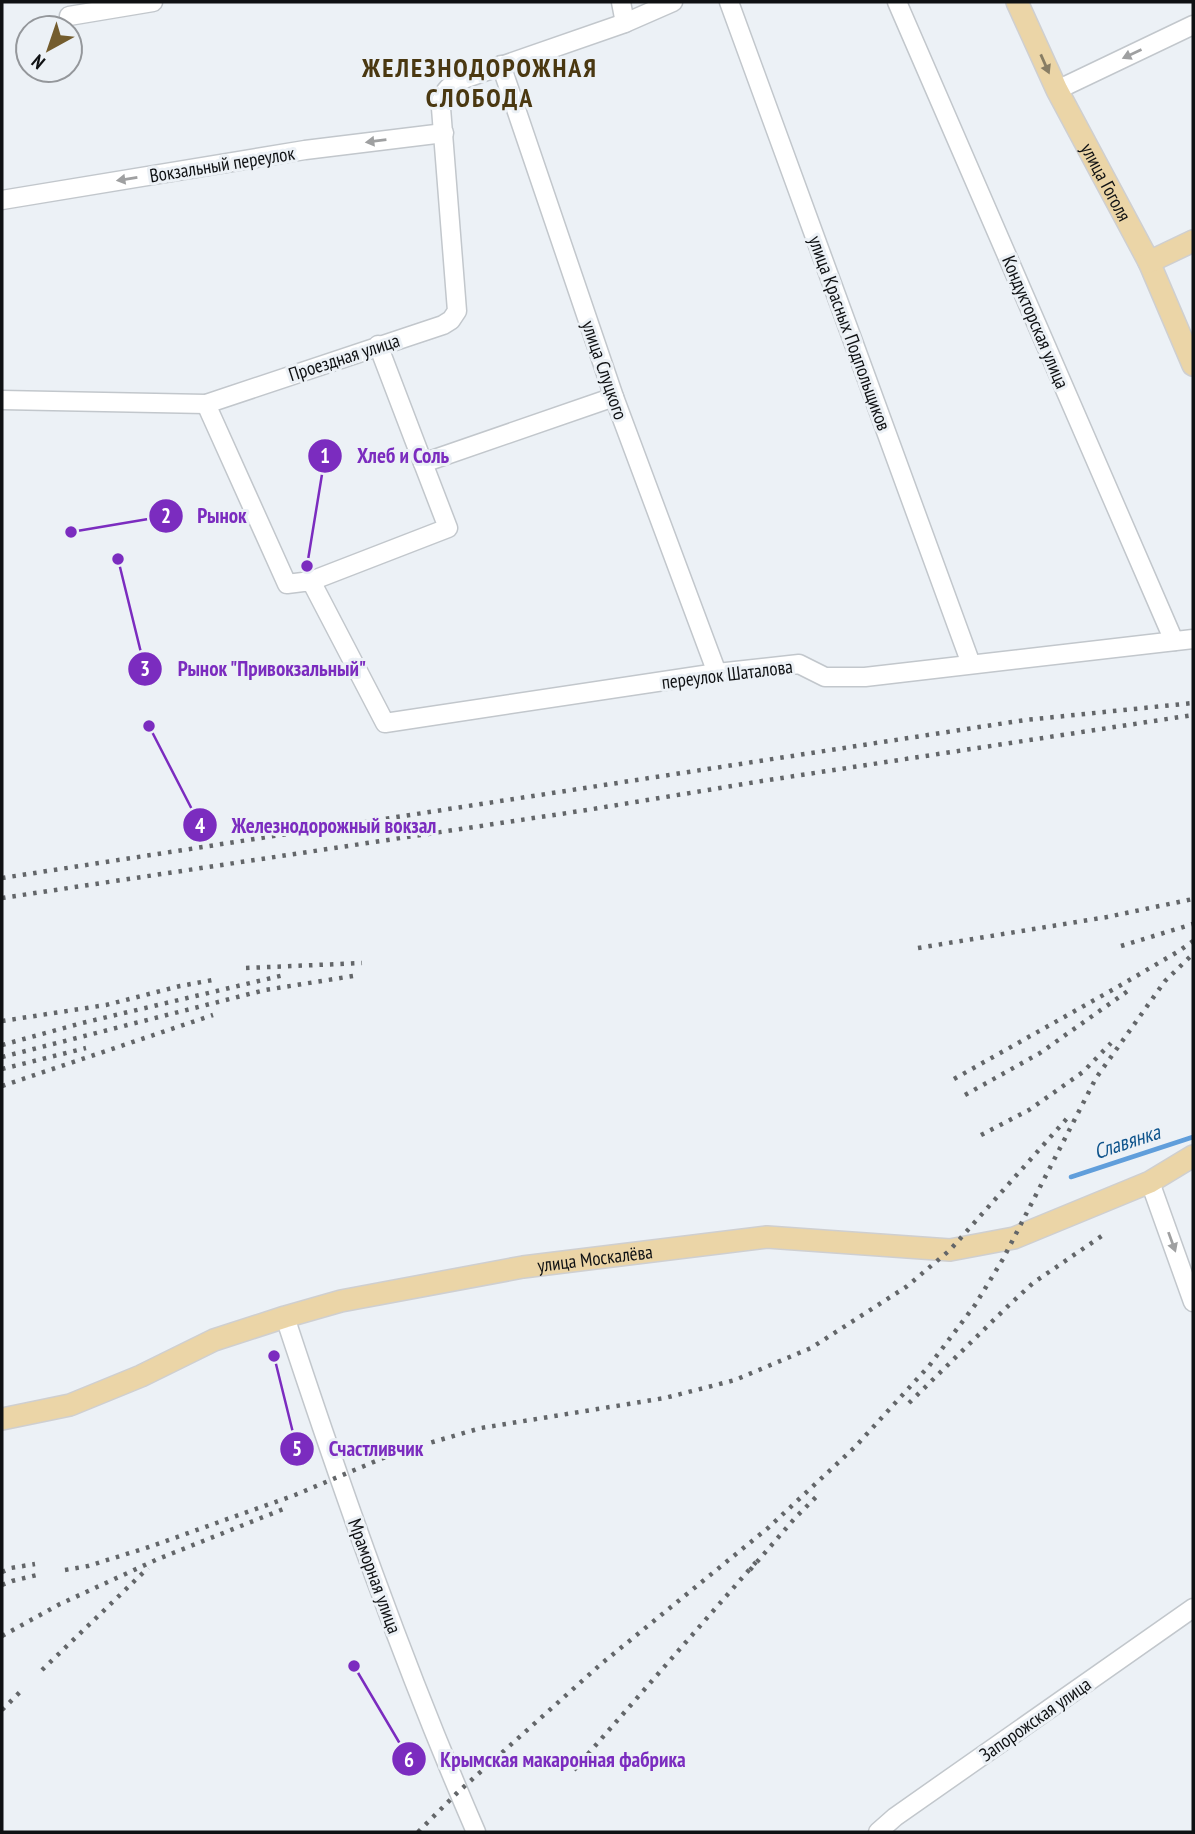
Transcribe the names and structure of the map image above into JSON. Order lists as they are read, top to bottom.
{
  "streets": {
    "main road": ["улица Гоголя", "улица Москалёва"],
    "street": [
      "Вокзальный переулок",
      "Кондукторская улица",
      "улица Красных Подпольщиков",
      "Проездная улица",
      "улица Слуцкого",
      "переулок Шаталова",
      "Мраморная улица",
      "Запорожская улица"
    ]
  },
  "crossings": [
    ["Вокзальный переулок", "Проездная улица"],
    ["Кондукторская улица", "переулок Шаталова"],
    ["улица Красных Подпольщиков", "переулок Шаталова"],
    ["Проездная улица", "улица Слуцкого"],
    ["улица Слуцкого", "переулок Шаталова"],
    ["улица Москалёва", "Мраморная улица"]
  ],
  "one_way": ["Вокзальный переулок"],
  "districts": ["ЖЕЛЕЗНОДОРОЖНАЯ СЛОБОДА"],
  "water": ["Славянка"],
  "places": [
    "Рынок",
    "Рынок \"Привокзальный\"",
    "Хлеб и Соль",
    "Железнодорожный вокзал",
    "Счастливчик",
    "Крымская макаронная фабрика"
  ],
  "north": "bottom left"
}
